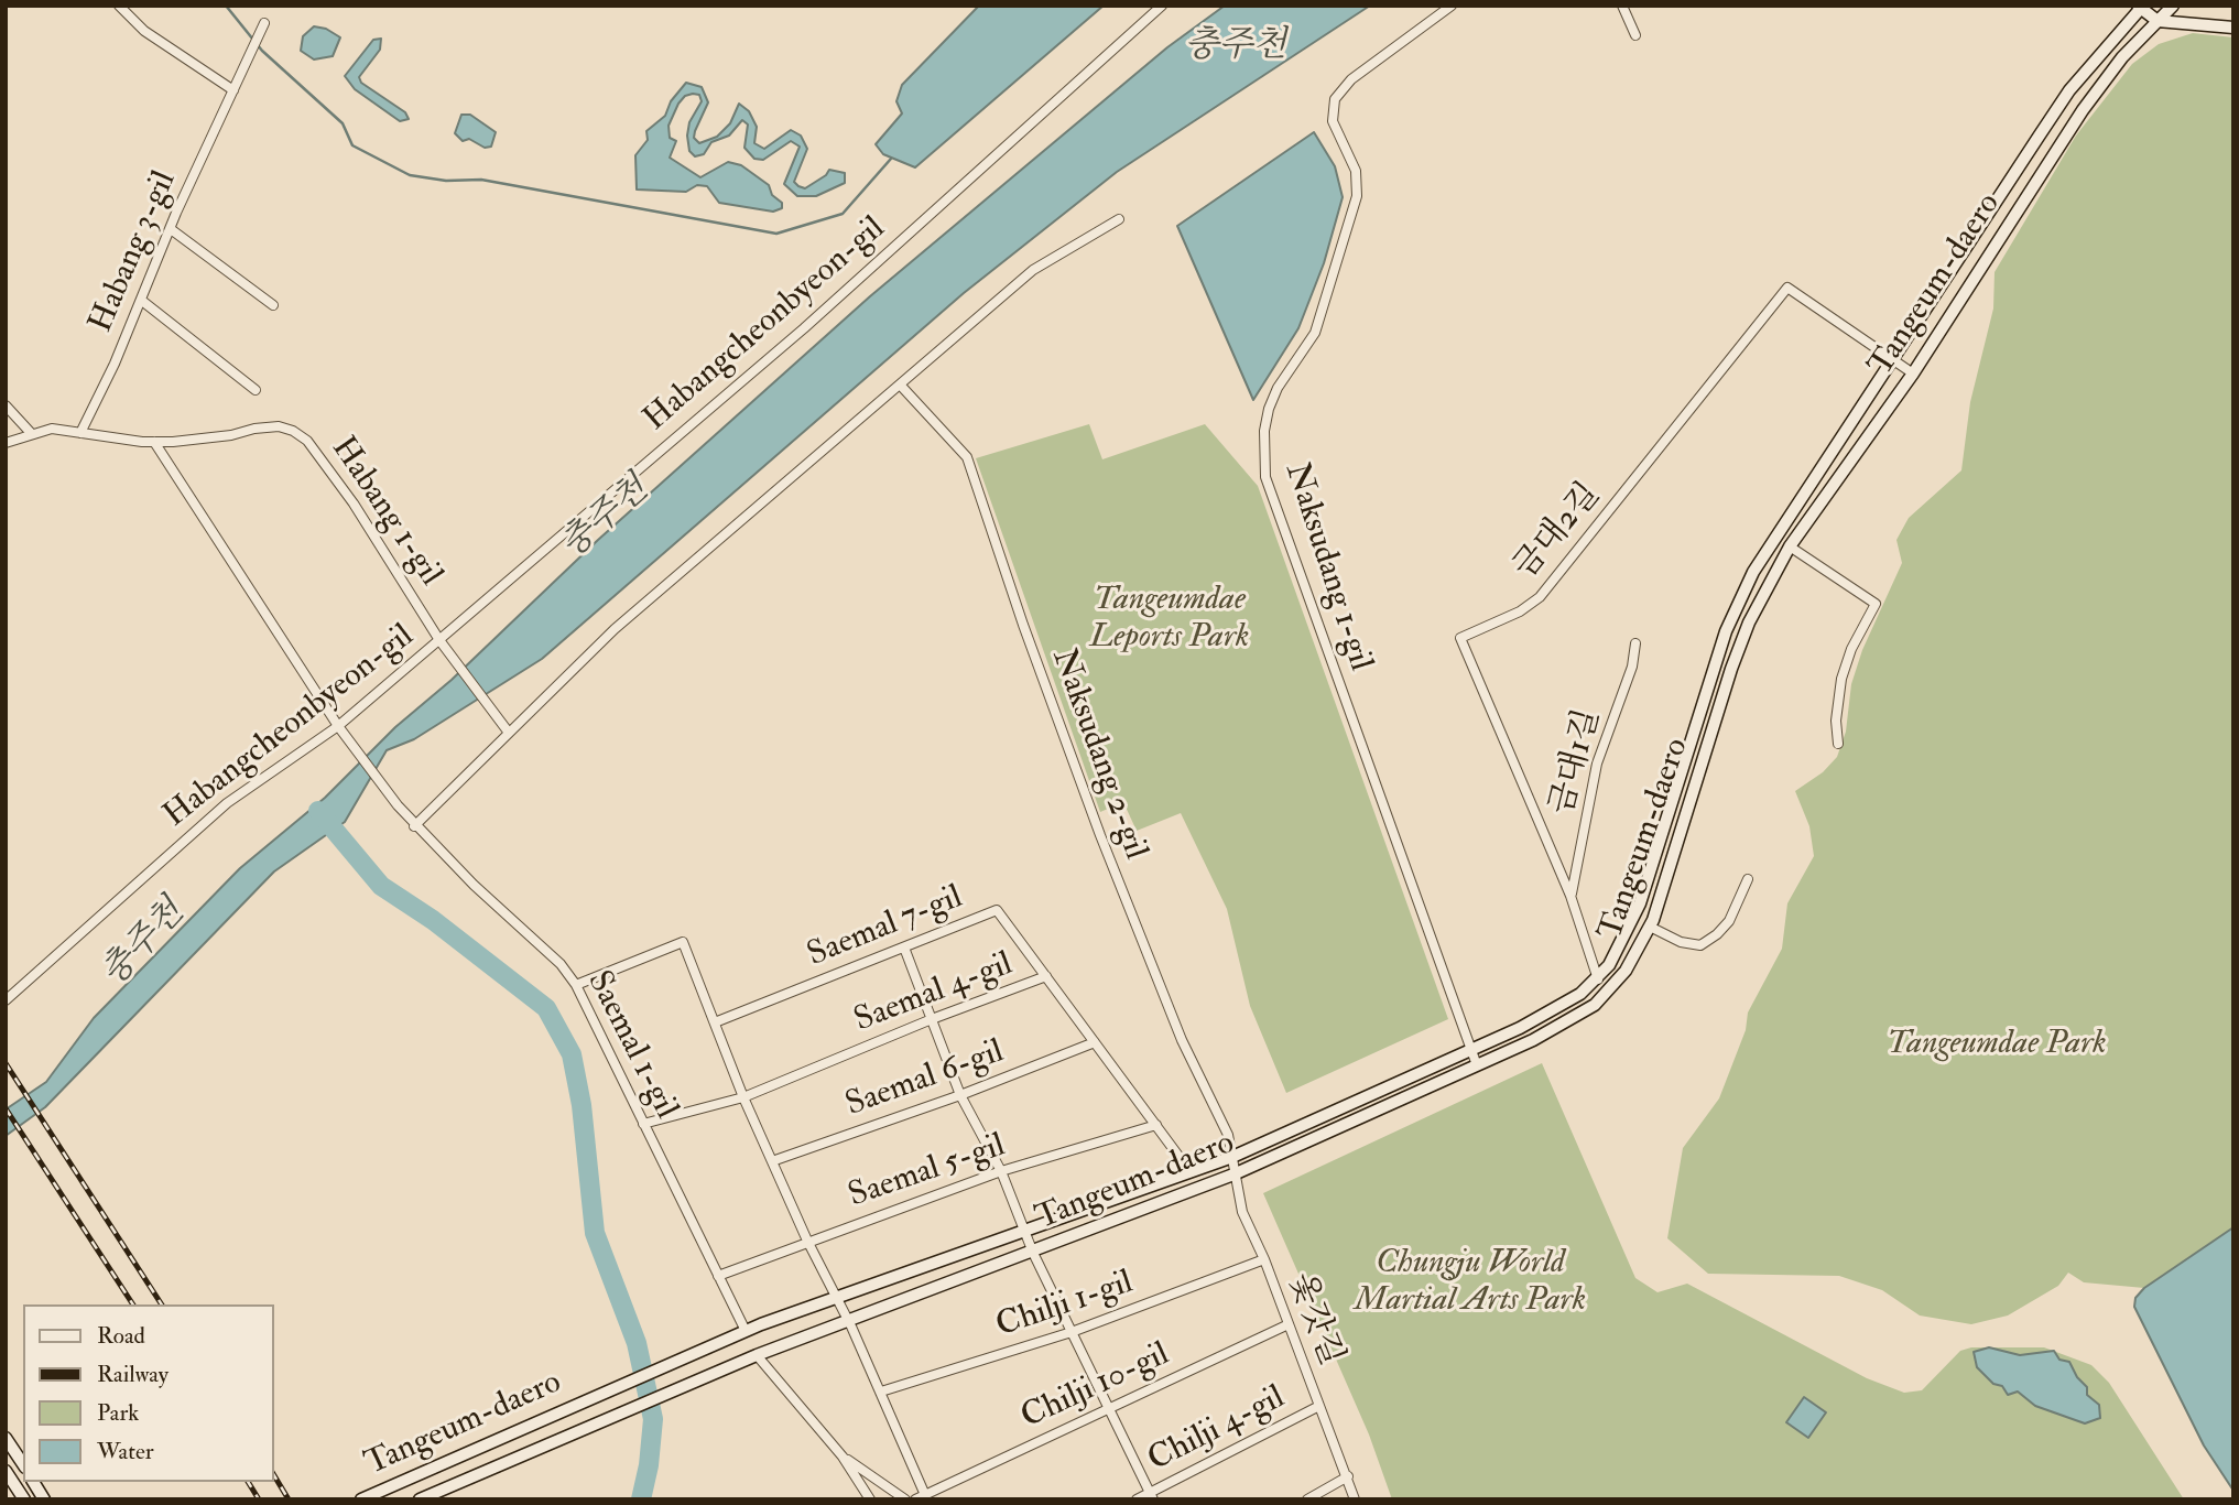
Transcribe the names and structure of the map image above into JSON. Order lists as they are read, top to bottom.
{
  "streets": {
    "main road": ["Tangeum-daero"],
    "street": [
      "Habang 3-gil",
      "Habangcheonbyeon-gil",
      "Habang 1-gil",
      "금대2길",
      "Naksudang 1-gil",
      "Naksudang 2-gil",
      "금대1길",
      "Saemal 7-gil",
      "Saemal 4-gil",
      "Saemal 1-gil",
      "Saemal 6-gil",
      "Saemal 5-gil",
      "Chilji 1-gil",
      "옻갓길",
      "Chilji 10-gil",
      "Chilji 4-gil"
    ]
  },
  "crossings": [
    ["Habang 3-gil", "Habang 1-gil"],
    ["Tangeum-daero", "금대2길"],
    ["Tangeum-daero", "Naksudang 1-gil"],
    ["Tangeum-daero", "Naksudang 2-gil"],
    ["Tangeum-daero", "Saemal 4-gil"],
    ["Tangeum-daero", "Saemal 1-gil"],
    ["Tangeum-daero", "옻갓길"],
    ["Habangcheonbyeon-gil", "Habang 1-gil"],
    ["Habangcheonbyeon-gil", "Saemal 1-gil"],
    ["Habang 1-gil", "Saemal 1-gil"],
    ["금대2길", "금대1길"],
    ["Naksudang 2-gil", "옻갓길"],
    ["Saemal 7-gil", "Saemal 4-gil"],
    ["Saemal 4-gil", "Saemal 1-gil"],
    ["Saemal 4-gil", "Saemal 6-gil"],
    ["Saemal 4-gil", "Saemal 5-gil"],
    ["Saemal 1-gil", "Saemal 5-gil"],
    ["Chilji 1-gil", "옻갓길"],
    ["옻갓길", "Chilji 10-gil"],
    ["옻갓길", "Chilji 4-gil"]
  ],
  "water": ["충주천"],
  "parks": ["Tangeumdae Leports Park", "Tangeumdae Park", "Chungju World Martial Arts Park"],
  "legend": [
    "Road",
    "Railway",
    "Park",
    "Water"
  ]
}
